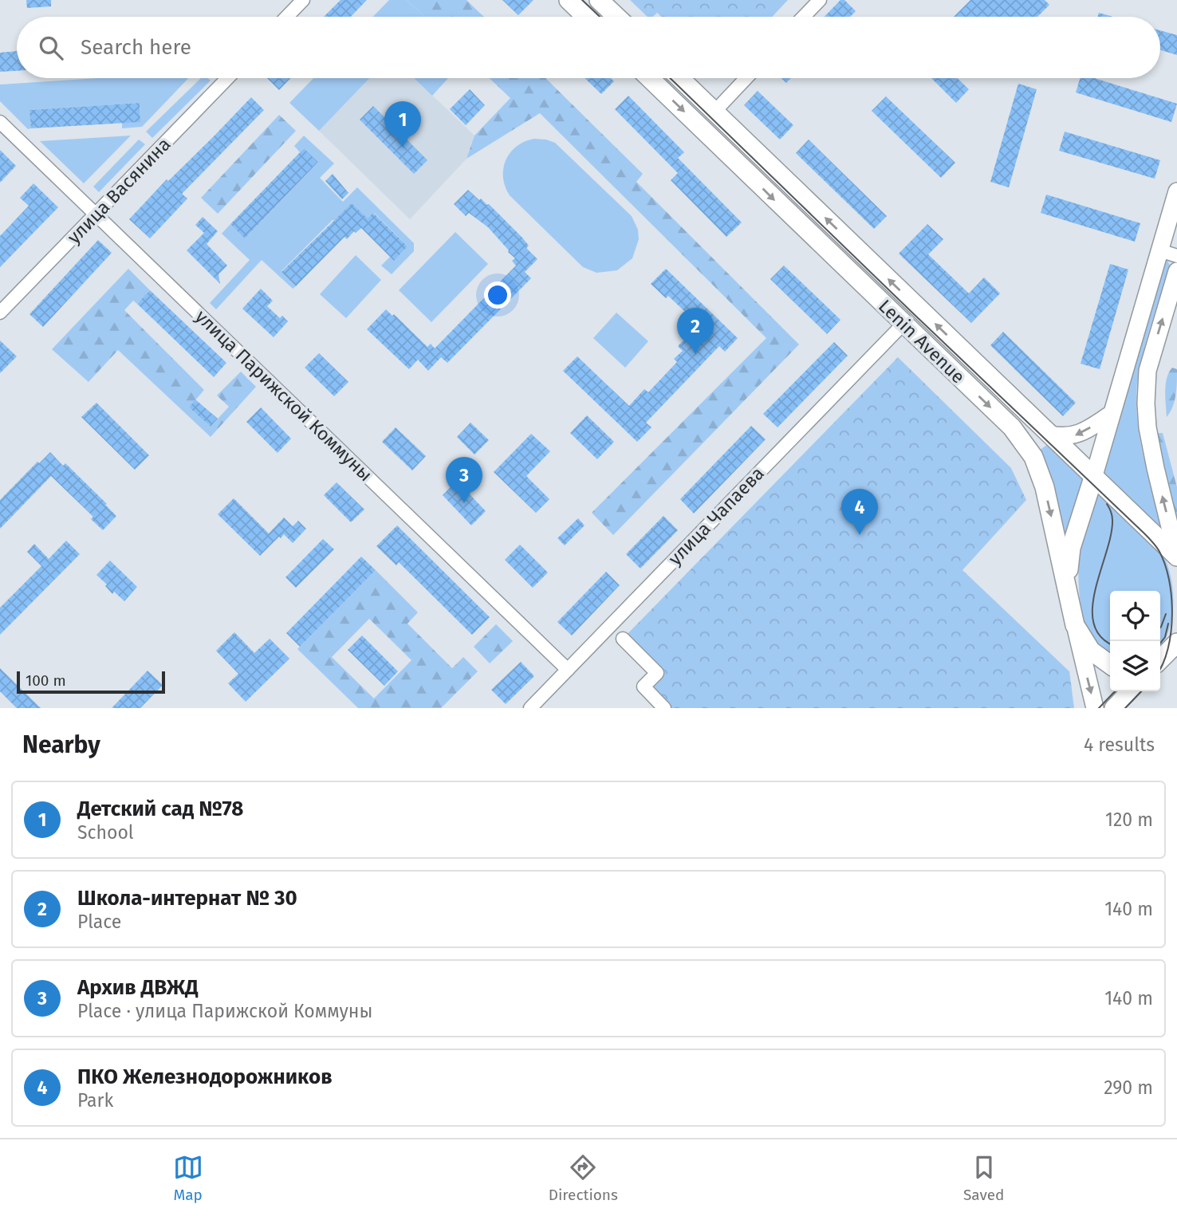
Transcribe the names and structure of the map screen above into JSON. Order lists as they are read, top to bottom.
{
  "streets": {
    "highway": ["Lenin Avenue"],
    "street": ["улица Васянина", "улица Парижской Коммуны", "улица Чапаева"]
  },
  "crossings": [
    ["улица Васянина", "улица Парижской Коммуны"],
    ["Lenin Avenue", "улица Чапаева"],
    ["улица Парижской Коммуны", "улица Чапаева"]
  ],
  "scale_bar": "100 m",
  "page": {
    "search": "Search here",
    "pins": [
      "1",
      "2",
      "3",
      "4"
    ],
    "scale": "100 m",
    "heading": ["Nearby", "4 results"],
    "list": [
      {
        "mark": "1",
        "name": "Детский сад №78",
        "note": "School",
        "value": "120 m"
      },
      {
        "mark": "2",
        "name": "Школа-интернат № 30",
        "note": "Place",
        "value": "140 m"
      },
      {
        "mark": "3",
        "name": "Архив ДВЖД",
        "note": "Place · улица Парижской Коммуны",
        "value": "140 m"
      },
      {
        "mark": "4",
        "name": "ПКО Железнодорожников",
        "note": "Park",
        "value": "290 m"
      }
    ],
    "nav": ["Map", "Directions", "Saved"]
  }
}
